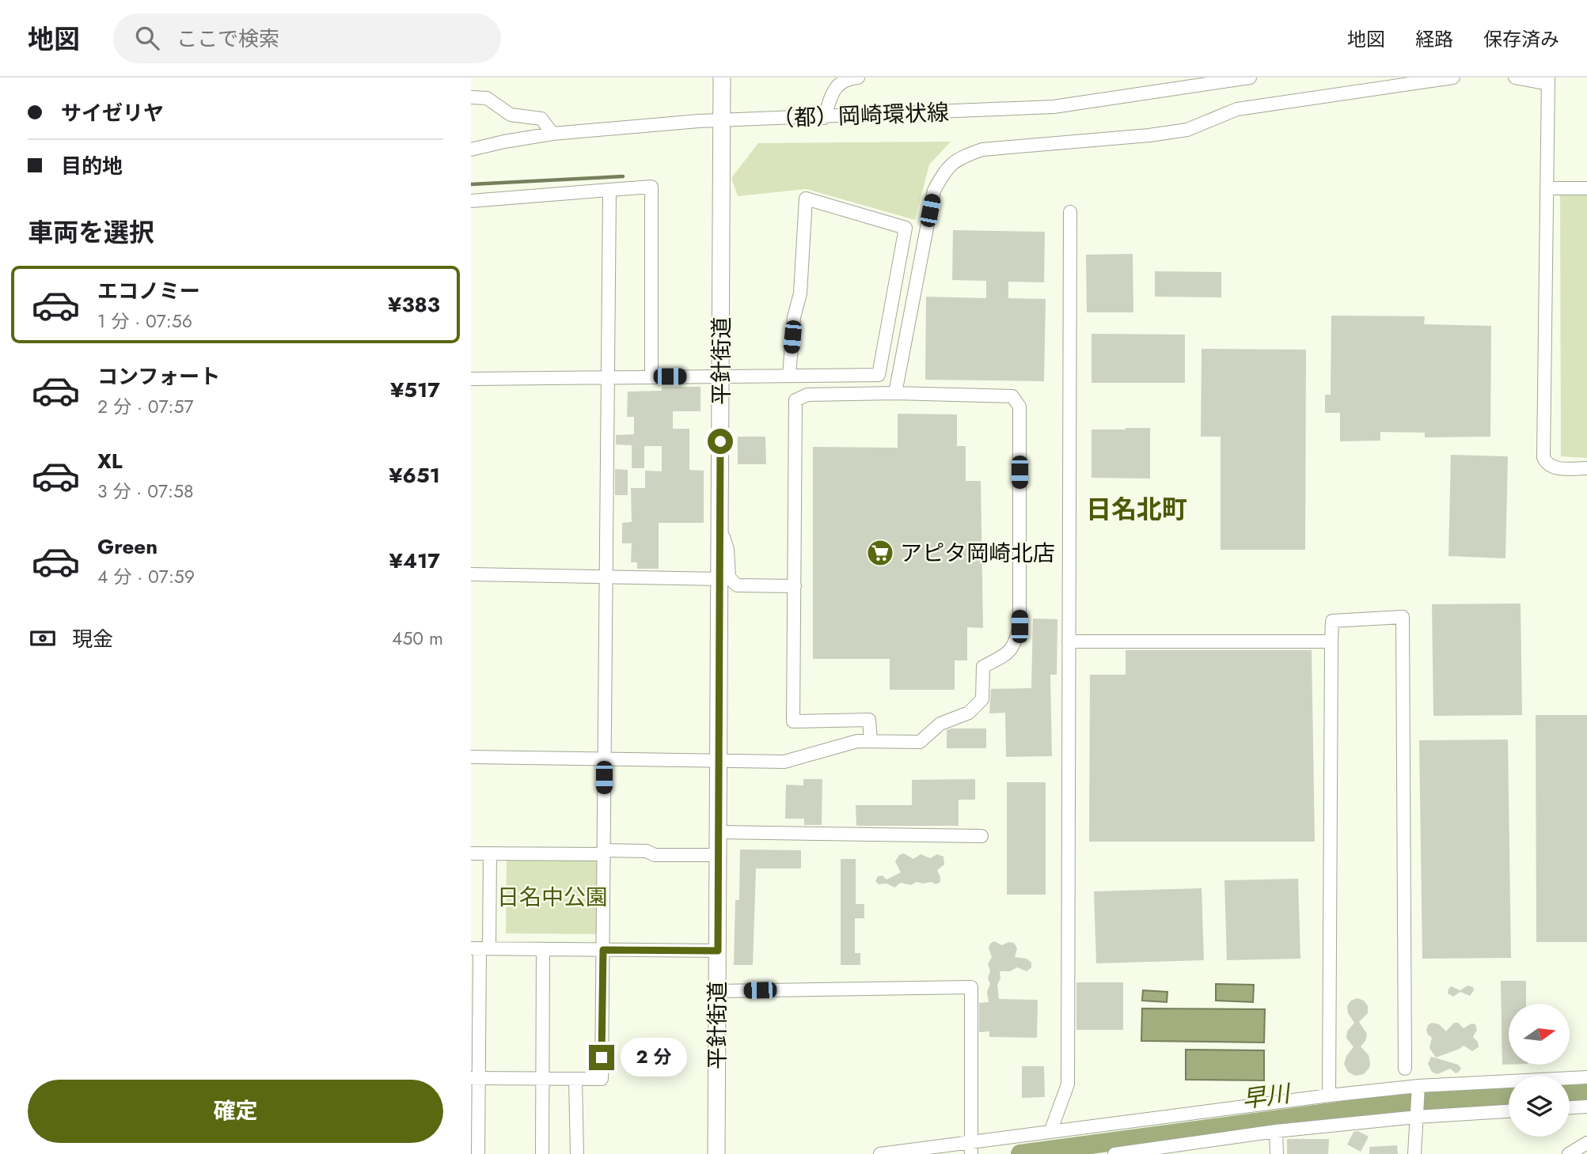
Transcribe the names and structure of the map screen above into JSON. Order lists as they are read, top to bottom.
{
  "streets": {
    "main road": ["平針街道"],
    "street": ["（都）岡崎環状線"]
  },
  "crossings": [
    ["（都）岡崎環状線", "平針街道"]
  ],
  "districts": ["日名北町"],
  "water": ["早川"],
  "parks": ["日名中公園"],
  "places": {
    "supermarket": ["アピタ岡崎北店"]
  },
  "north": "right",
  "page": {
    "header": "地図",
    "search": "ここで検索",
    "nav": ["地図", "経路", "保存済み"],
    "banner": ["サイゼリヤ", "目的地"],
    "heading": "車両を選択",
    "list": [
      {
        "name": "エコノミー",
        "note": "1 分 · 07:56",
        "value": "¥383"
      },
      {
        "name": "コンフォート",
        "note": "2 分 · 07:57",
        "value": "¥517"
      },
      {
        "name": "XL",
        "note": "3 分 · 07:58",
        "value": "¥651"
      },
      {
        "name": "Green",
        "note": "4 分 · 07:59",
        "value": "¥417"
      }
    ],
    "pay": ["現金", "450 m"],
    "bubble": "2 分",
    "buttons": "確定"
  }
}
